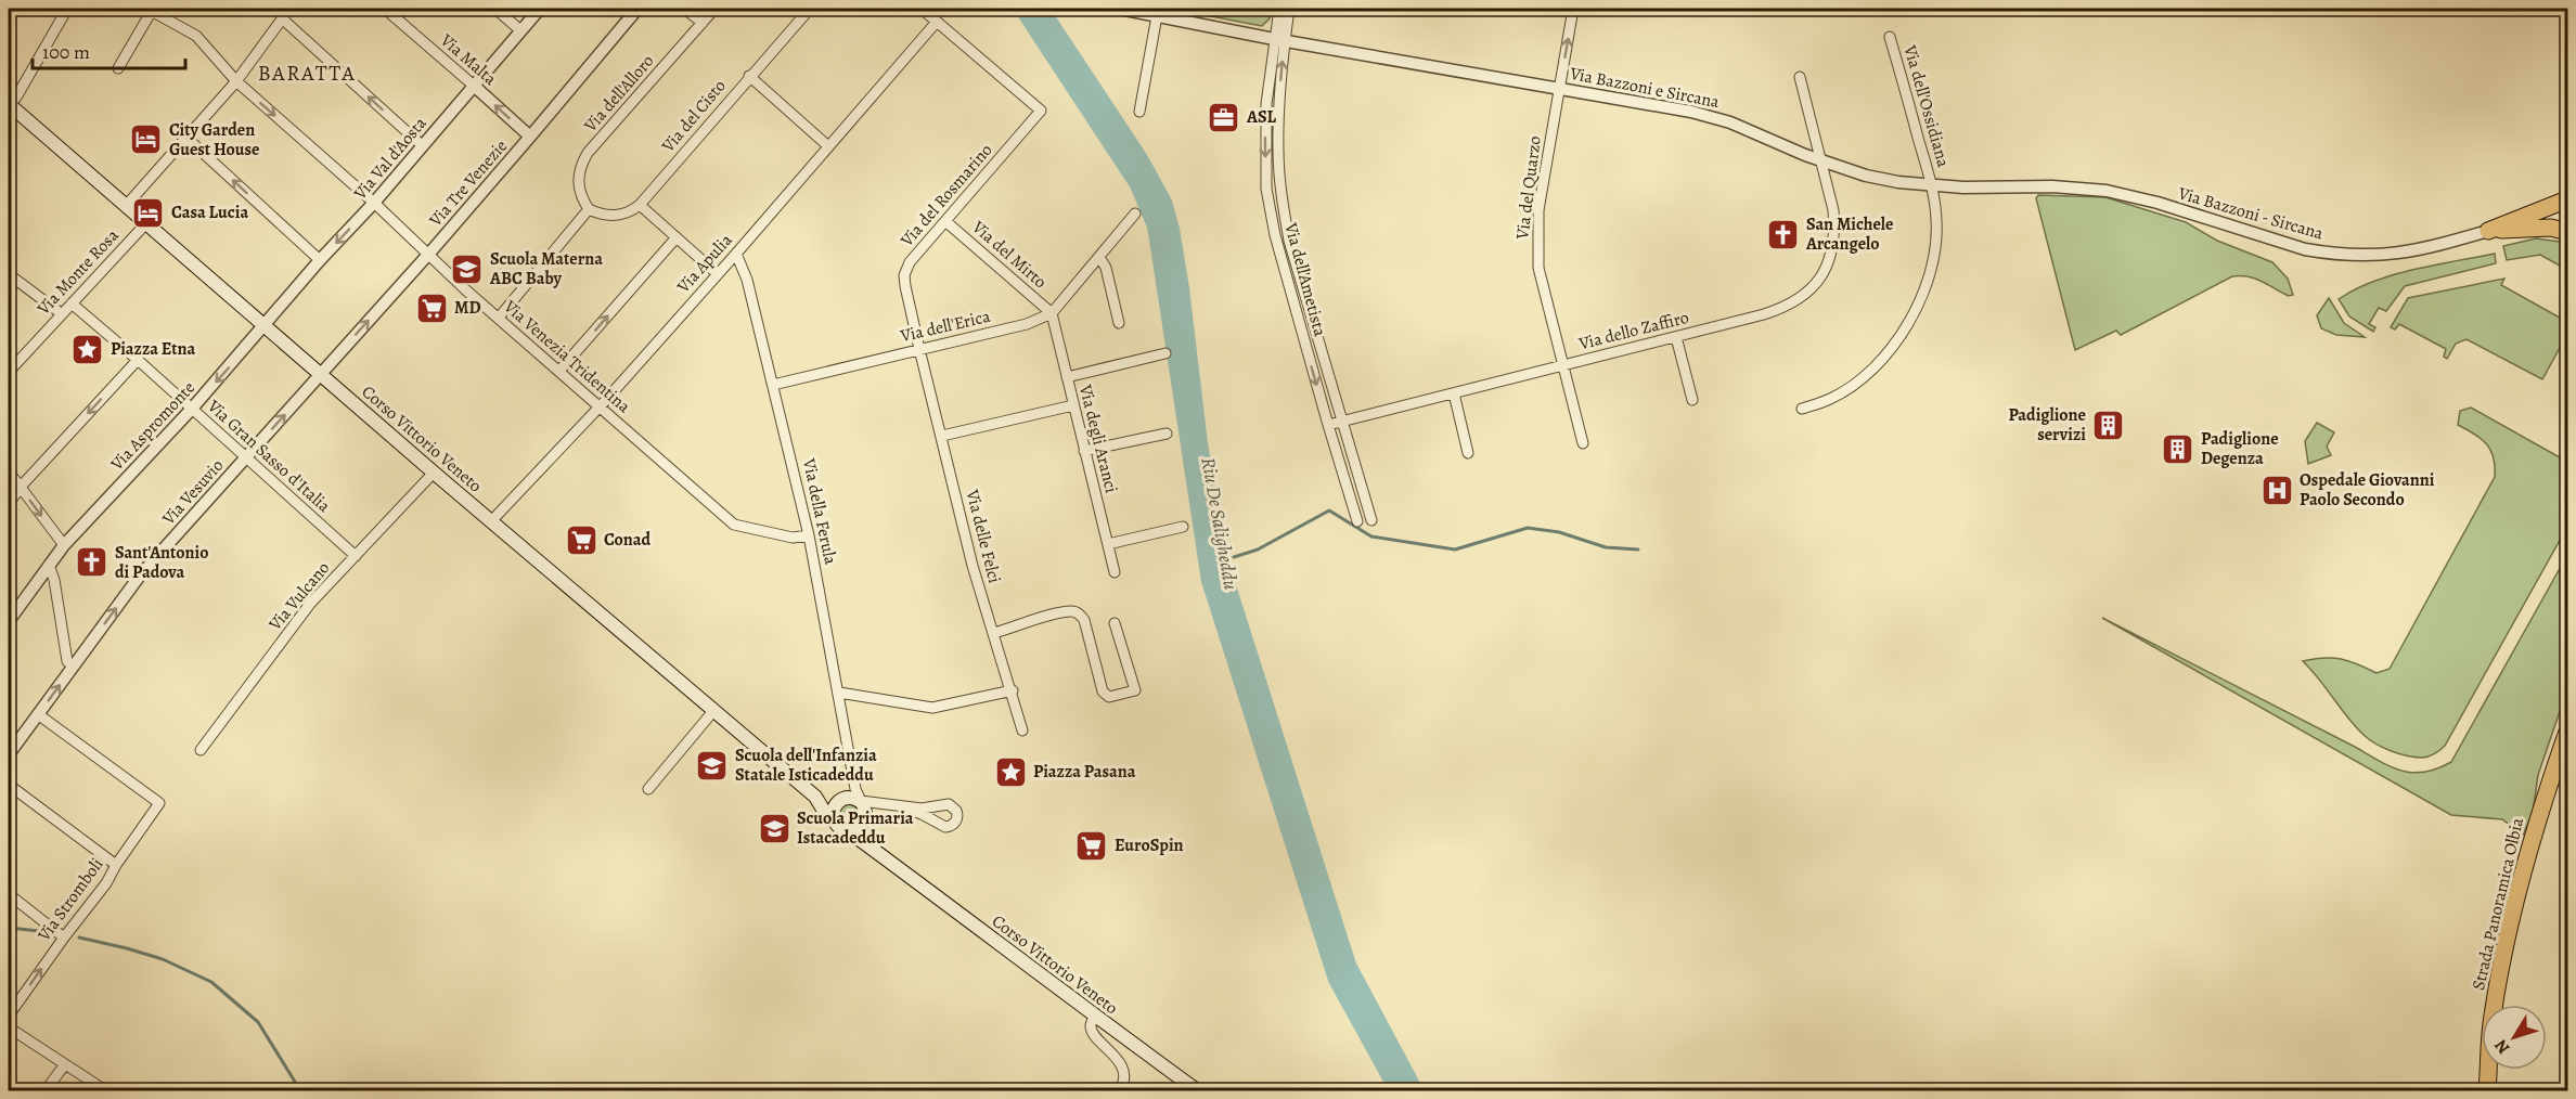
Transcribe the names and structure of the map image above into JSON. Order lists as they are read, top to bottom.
{
  "streets": {
    "highway": ["Strada Panoramica Olbia"],
    "main road": ["Corso Vittorio Veneto"],
    "street": [
      "Via Malta",
      "Via Bazzoni e Sircana",
      "Via dell'Alloro",
      "Via dell'Ossidiana",
      "Via del Cisto",
      "Via Val d'Aosta",
      "Via Tre Venezie",
      "Via del Quarzo",
      "Via del Rosmarino",
      "Via Bazzoni - Sircana",
      "Via del Mirto",
      "Via Apulia",
      "Via Monte Rosa",
      "Via dell'Ametista",
      "Via dell'Erica",
      "Via dello Zaffiro",
      "Via Venezia Tridentina",
      "Via Aspromonte",
      "Via degli Aranci",
      "Via Gran Sasso d'Italia",
      "Via Vesuvio",
      "Via della Ferula",
      "Via delle Felci",
      "Via Vulcano",
      "Via Stromboli"
    ]
  },
  "crossings": [
    ["Via Malta", "Via Val d'Aosta"],
    ["Via Malta", "Via Tre Venezie"],
    ["Via Bazzoni e Sircana", "Via dell'Ossidiana"],
    ["Via Bazzoni e Sircana", "Via del Quarzo"],
    ["Via Bazzoni e Sircana", "Via Bazzoni - Sircana"],
    ["Via Bazzoni e Sircana", "Via dell'Ametista"],
    ["Via Bazzoni e Sircana", "Via dello Zaffiro"],
    ["Via Val d'Aosta", "Via Venezia Tridentina"],
    ["Via Val d'Aosta", "Via Aspromonte"],
    ["Via Val d'Aosta", "Corso Vittorio Veneto"],
    ["Via Tre Venezie", "Via Venezia Tridentina"],
    ["Via Tre Venezie", "Corso Vittorio Veneto"],
    ["Via Tre Venezie", "Via Vesuvio"],
    ["Via del Quarzo", "Via dello Zaffiro"],
    ["Via del Rosmarino", "Via del Mirto"],
    ["Via del Rosmarino", "Via Apulia"],
    ["Via del Rosmarino", "Via dell'Erica"],
    ["Via del Rosmarino", "Via delle Felci"],
    ["Via del Mirto", "Via dell'Erica"],
    ["Via del Mirto", "Via degli Aranci"],
    ["Via Apulia", "Via Venezia Tridentina"],
    ["Via Apulia", "Corso Vittorio Veneto"],
    ["Via Apulia", "Via della Ferula"],
    ["Via Monte Rosa", "Corso Vittorio Veneto"],
    ["Via Monte Rosa", "Via Gran Sasso d'Italia"],
    ["Via dell'Ametista", "Via dello Zaffiro"],
    ["Via dell'Erica", "Via degli Aranci"],
    ["Via dell'Erica", "Via della Ferula"],
    ["Via dell'Erica", "Via delle Felci"],
    ["Via Venezia Tridentina", "Via della Ferula"],
    ["Via Aspromonte", "Corso Vittorio Veneto"],
    ["Via Aspromonte", "Via Gran Sasso d'Italia"],
    ["Corso Vittorio Veneto", "Via Vesuvio"],
    ["Corso Vittorio Veneto", "Via della Ferula"],
    ["Corso Vittorio Veneto", "Via Vulcano"],
    ["Via Gran Sasso d'Italia", "Via Vesuvio"],
    ["Via Gran Sasso d'Italia", "Via Vulcano"],
    ["Via Vesuvio", "Via Stromboli"]
  ],
  "one_way": ["Via Malta", "Via Vesuvio"],
  "districts": ["BARATTA"],
  "water": ["Riu De Saligheddu"],
  "places": {
    "office": ["ASL"],
    "hotel": ["City Garden Guest House", "Casa Lucia"],
    "church": ["San Michele Arcangelo", "Sant'Antonio di Padova"],
    "school or university": ["Scuola Materna ABC Baby", "Scuola dell'Infanzia Statale Isticadeddu", "Scuola Primaria Istacadeddu"],
    "supermarket": ["MD", "Conad", "EuroSpin"],
    "place": ["Piazza Etna", "Piazza Pasana"],
    "building": ["Padiglione servizi", "Padiglione Degenza"],
    "hospital": ["Ospedale Giovanni Paolo Secondo"]
  },
  "scale_bar": "100 m",
  "north": "bottom left"
}
